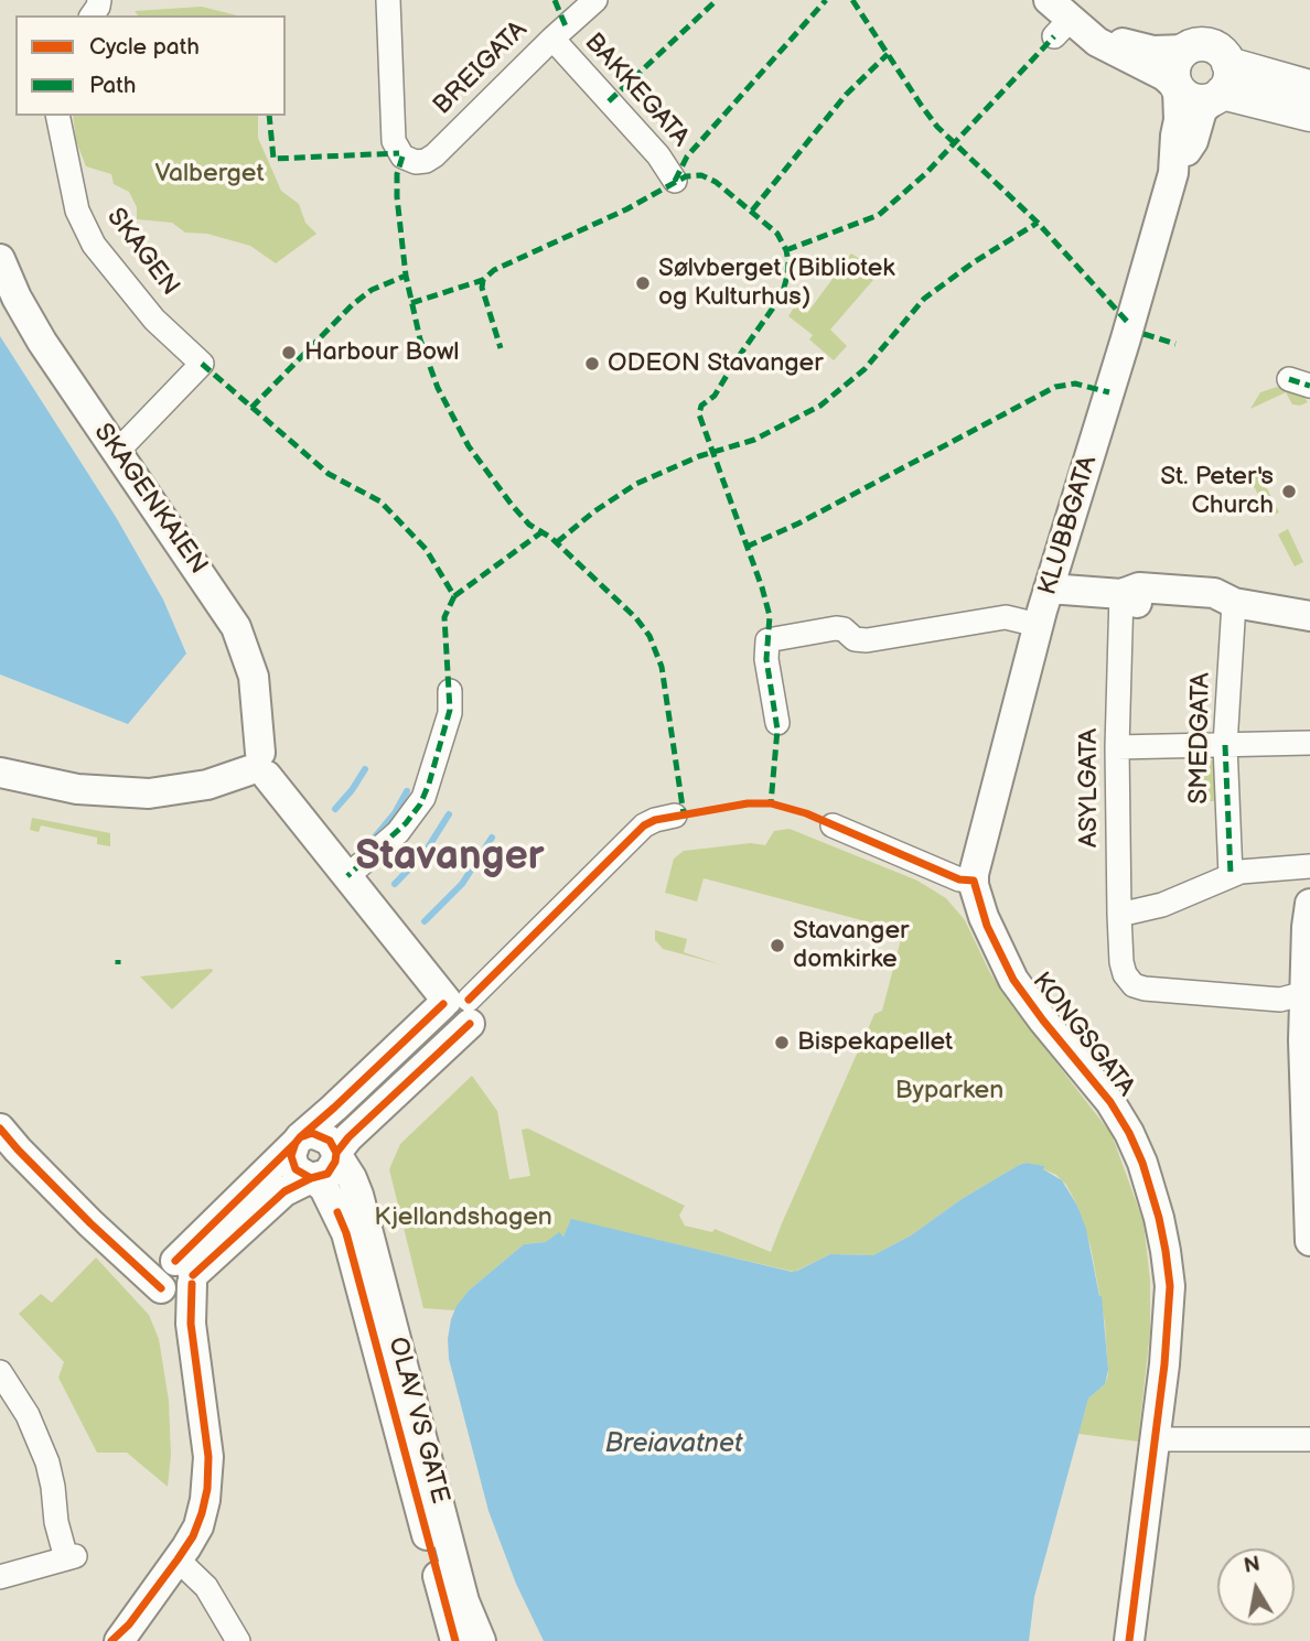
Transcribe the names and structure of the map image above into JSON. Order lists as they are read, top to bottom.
{
  "streets": {
    "street": [
      "BREIGATA",
      "BAKKEGATA",
      "SKAGEN",
      "SKAGENKAIEN",
      "KLUBBGATA",
      "SMEDGATA",
      "ASYLGATA",
      "KONGSGATA",
      "OLAV VS GATE"
    ]
  },
  "crossings": [
    ["BREIGATA", "BAKKEGATA"],
    ["SKAGEN", "SKAGENKAIEN"],
    ["KLUBBGATA", "KONGSGATA"]
  ],
  "districts": ["Stavanger"],
  "water": ["Breiavatnet"],
  "parks": ["Valberget", "Byparken", "Kjellandshagen"],
  "places": [
    "Sølvberget (Bibliotek og Kulturhus)",
    "Harbour Bowl",
    "ODEON Stavanger",
    "St. Peter's Church",
    "Stavanger domkirke",
    "Bispekapellet"
  ],
  "legend": ["Cycle path", "Path"],
  "north": "top"
}
